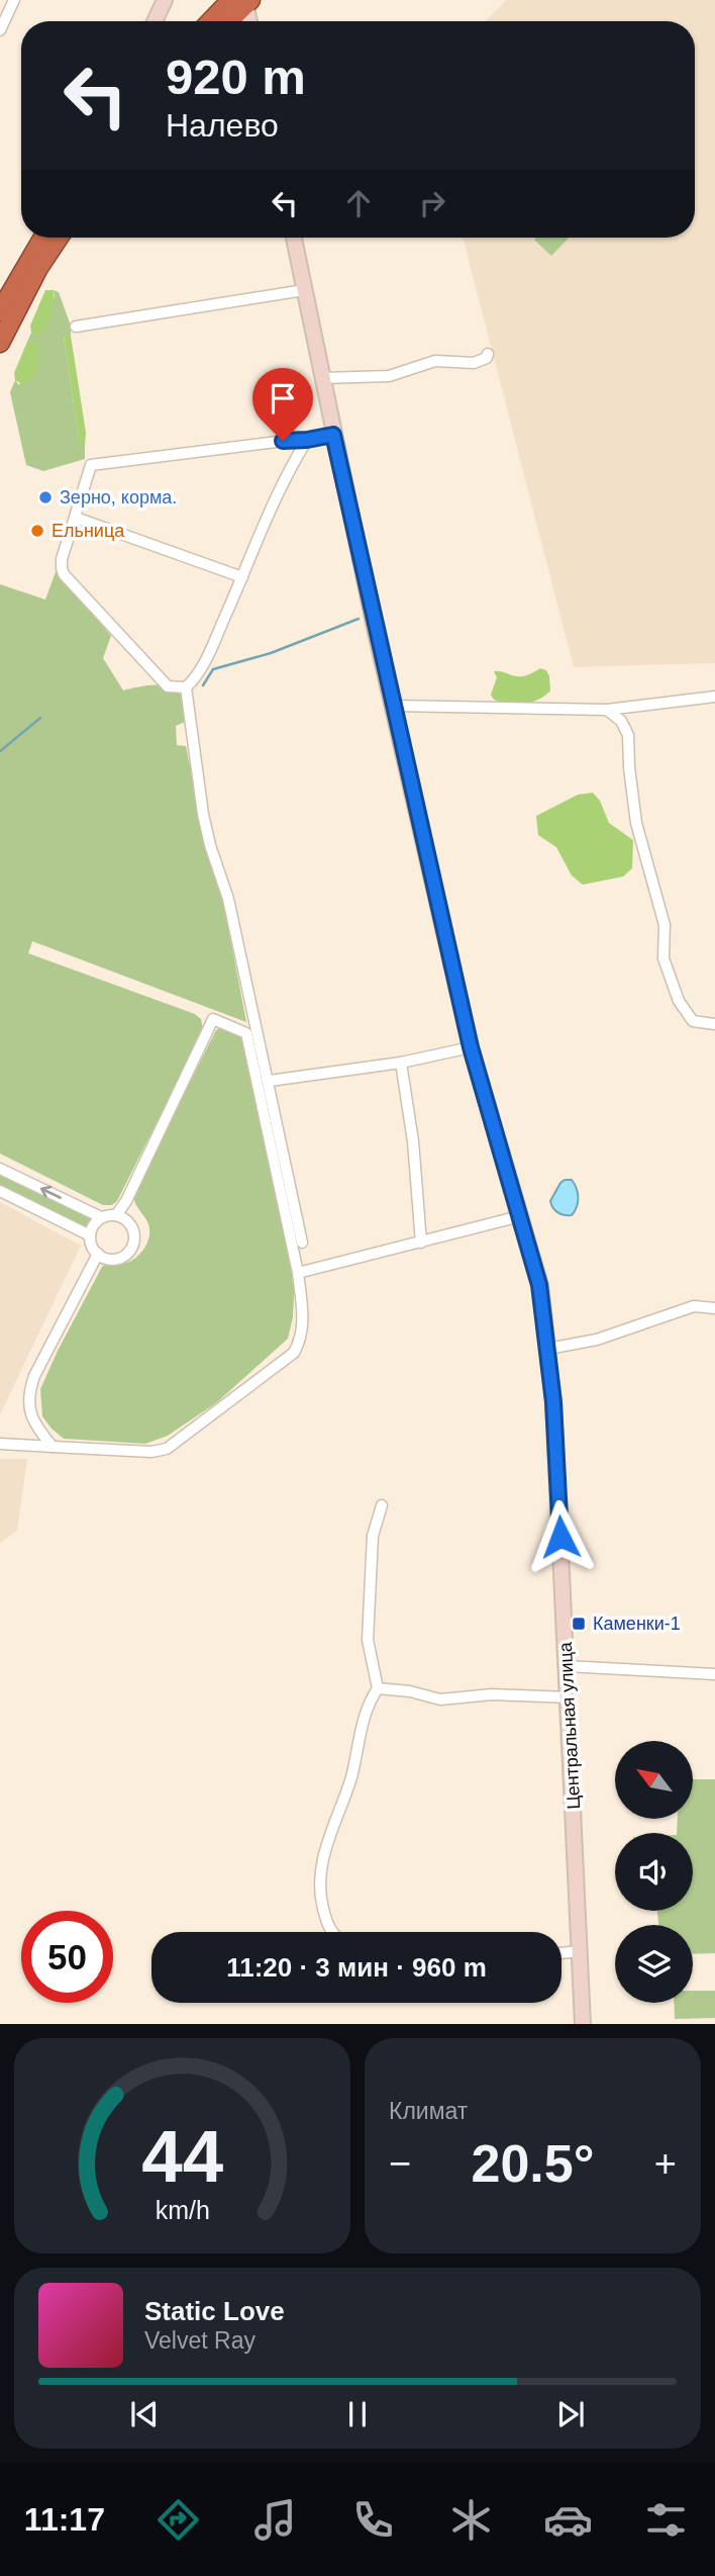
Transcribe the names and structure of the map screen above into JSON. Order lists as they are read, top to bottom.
{
  "streets": {
    "main road": ["Центральная улица"]
  },
  "places": {
    "other": ["Зерно, корма.", "Ельница"],
    "transit": ["Каменки-1"]
  },
  "north": "top left",
  "page": {
    "turn": ["920 m", "Налево"],
    "limit": "50",
    "trip": "11:20 · 3 мин · 960 m",
    "tile": "Климат",
    "heat": ["−", "20.5°", "+"],
    "song": ["Static Love", "Velvet Ray"],
    "tabs": "11:17",
    "gauge": ["44", "km/h"]
  }
}
